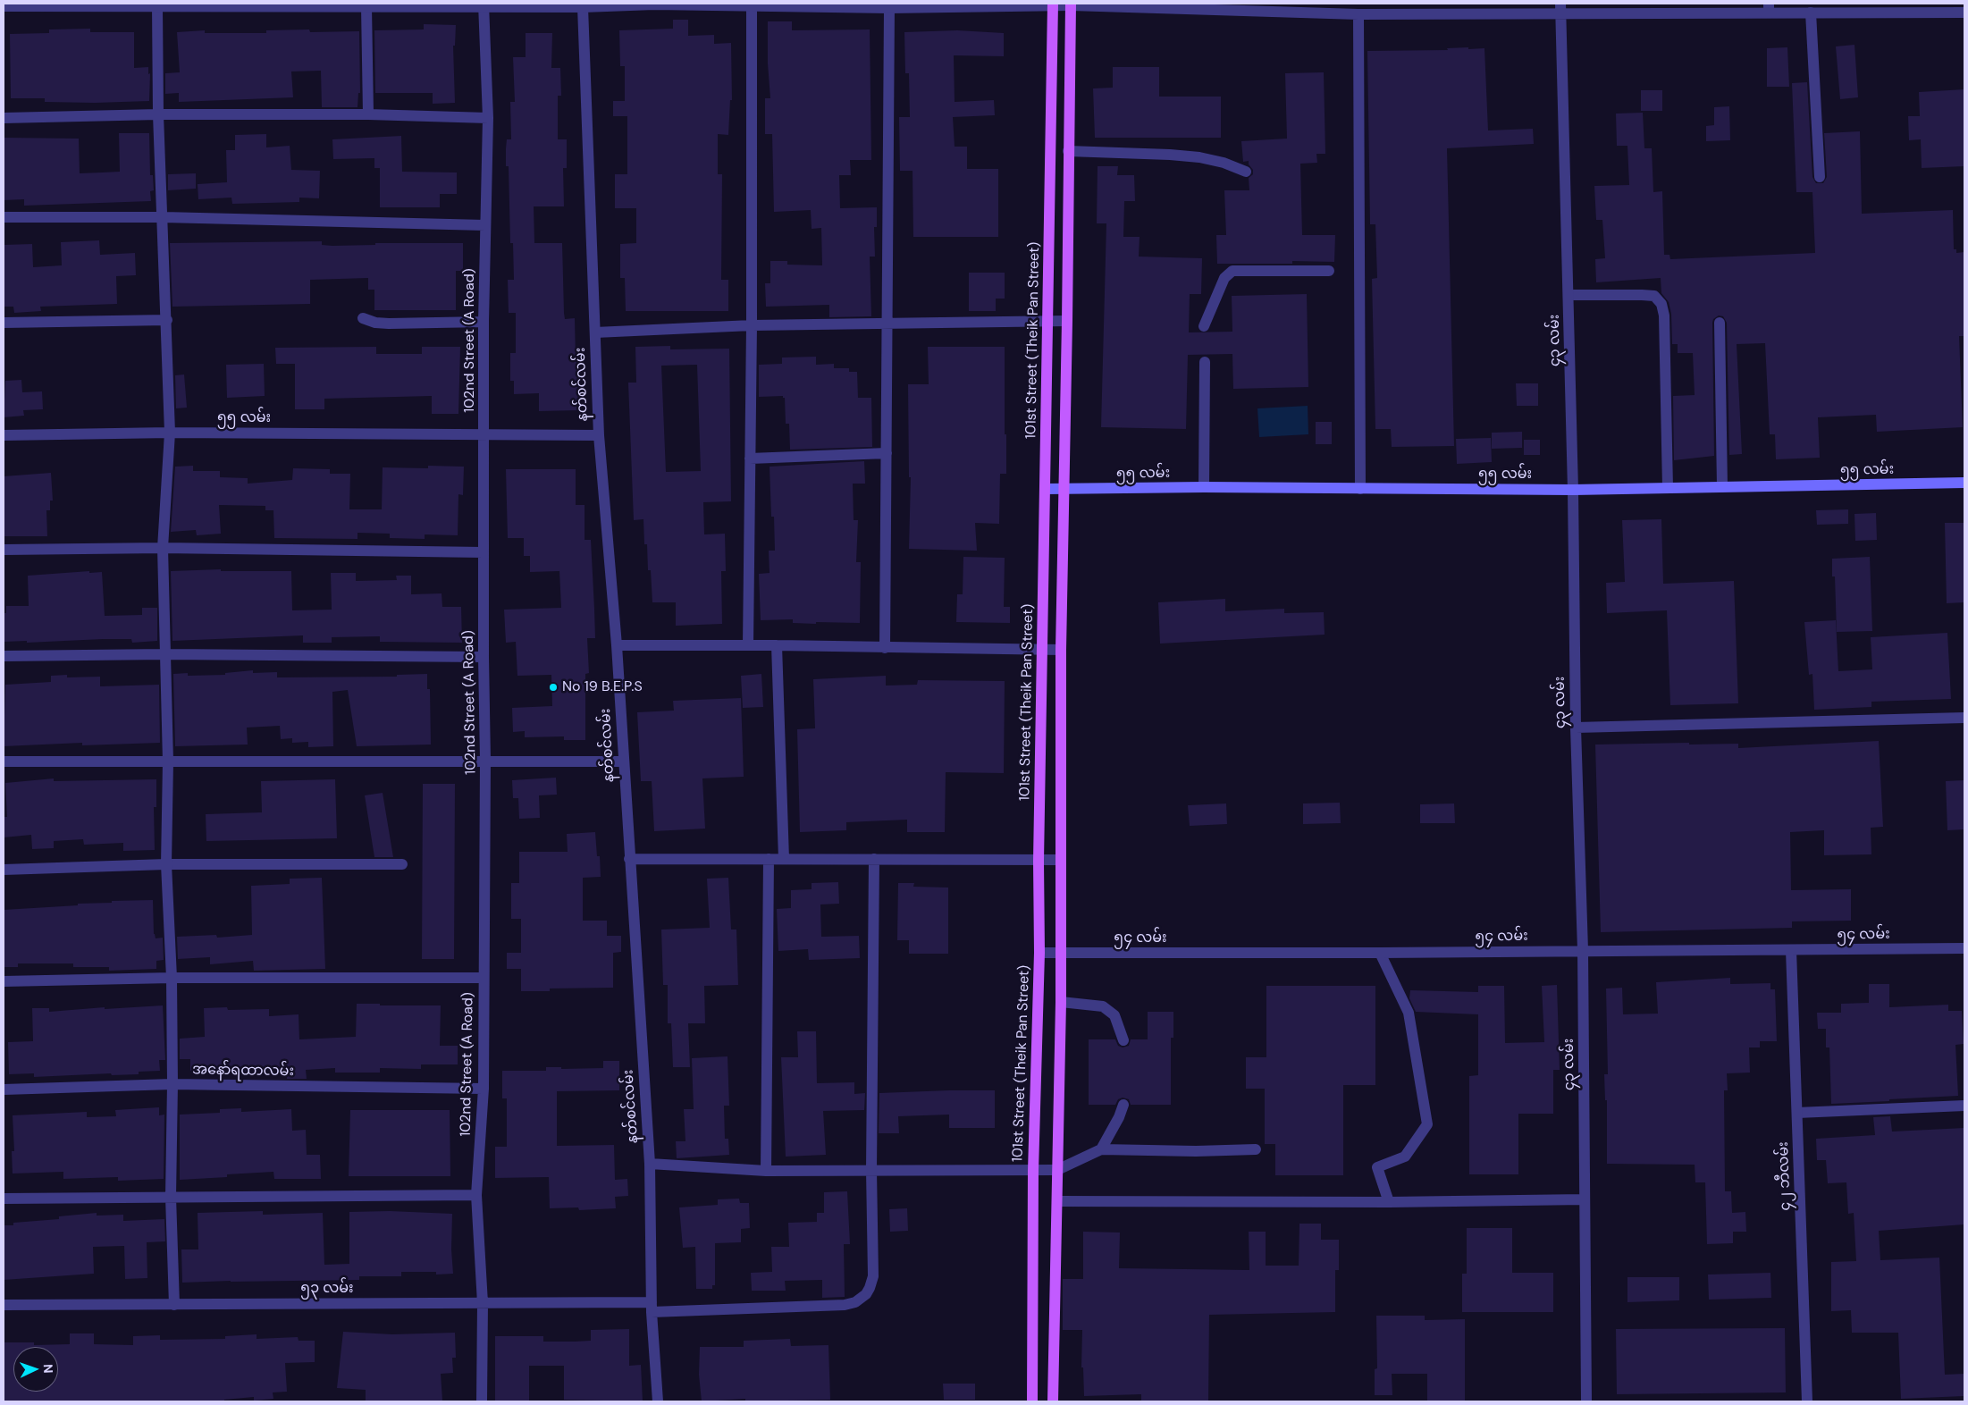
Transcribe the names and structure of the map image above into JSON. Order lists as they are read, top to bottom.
{
  "streets": {
    "main road": ["101st Street (Theik Pan Street)", "၅၅ လမ်း"],
    "street": [
      "102nd Street (A Road)",
      "၄၃ လမ်း",
      "နတ်စင်လမ်း",
      "၅၄ လမ်း",
      "အနော်ရထာလမ်း",
      "၄၂ ဘီလမ်း",
      "၅၃ လမ်း"
    ]
  },
  "crossings": [
    ["102nd Street (A Road)", "၅၅ လမ်း"],
    ["102nd Street (A Road)", "အနော်ရထာလမ်း"],
    ["102nd Street (A Road)", "၅၃ လမ်း"],
    ["101st Street (Theik Pan Street)", "၅၅ လမ်း"],
    ["101st Street (Theik Pan Street)", "၅၄ လမ်း"],
    ["၄၃ လမ်း", "၅၅ လမ်း"],
    ["၄၃ လမ်း", "၅၄ လမ်း"],
    ["နတ်စင်လမ်း", "၅၅ လမ်း"],
    ["နတ်စင်လမ်း", "၅၃ လမ်း"],
    ["၅၄ လမ်း", "၄၂ ဘီလမ်း"]
  ],
  "places": ["No 19 B.E.P.S"],
  "north": "right"
}
